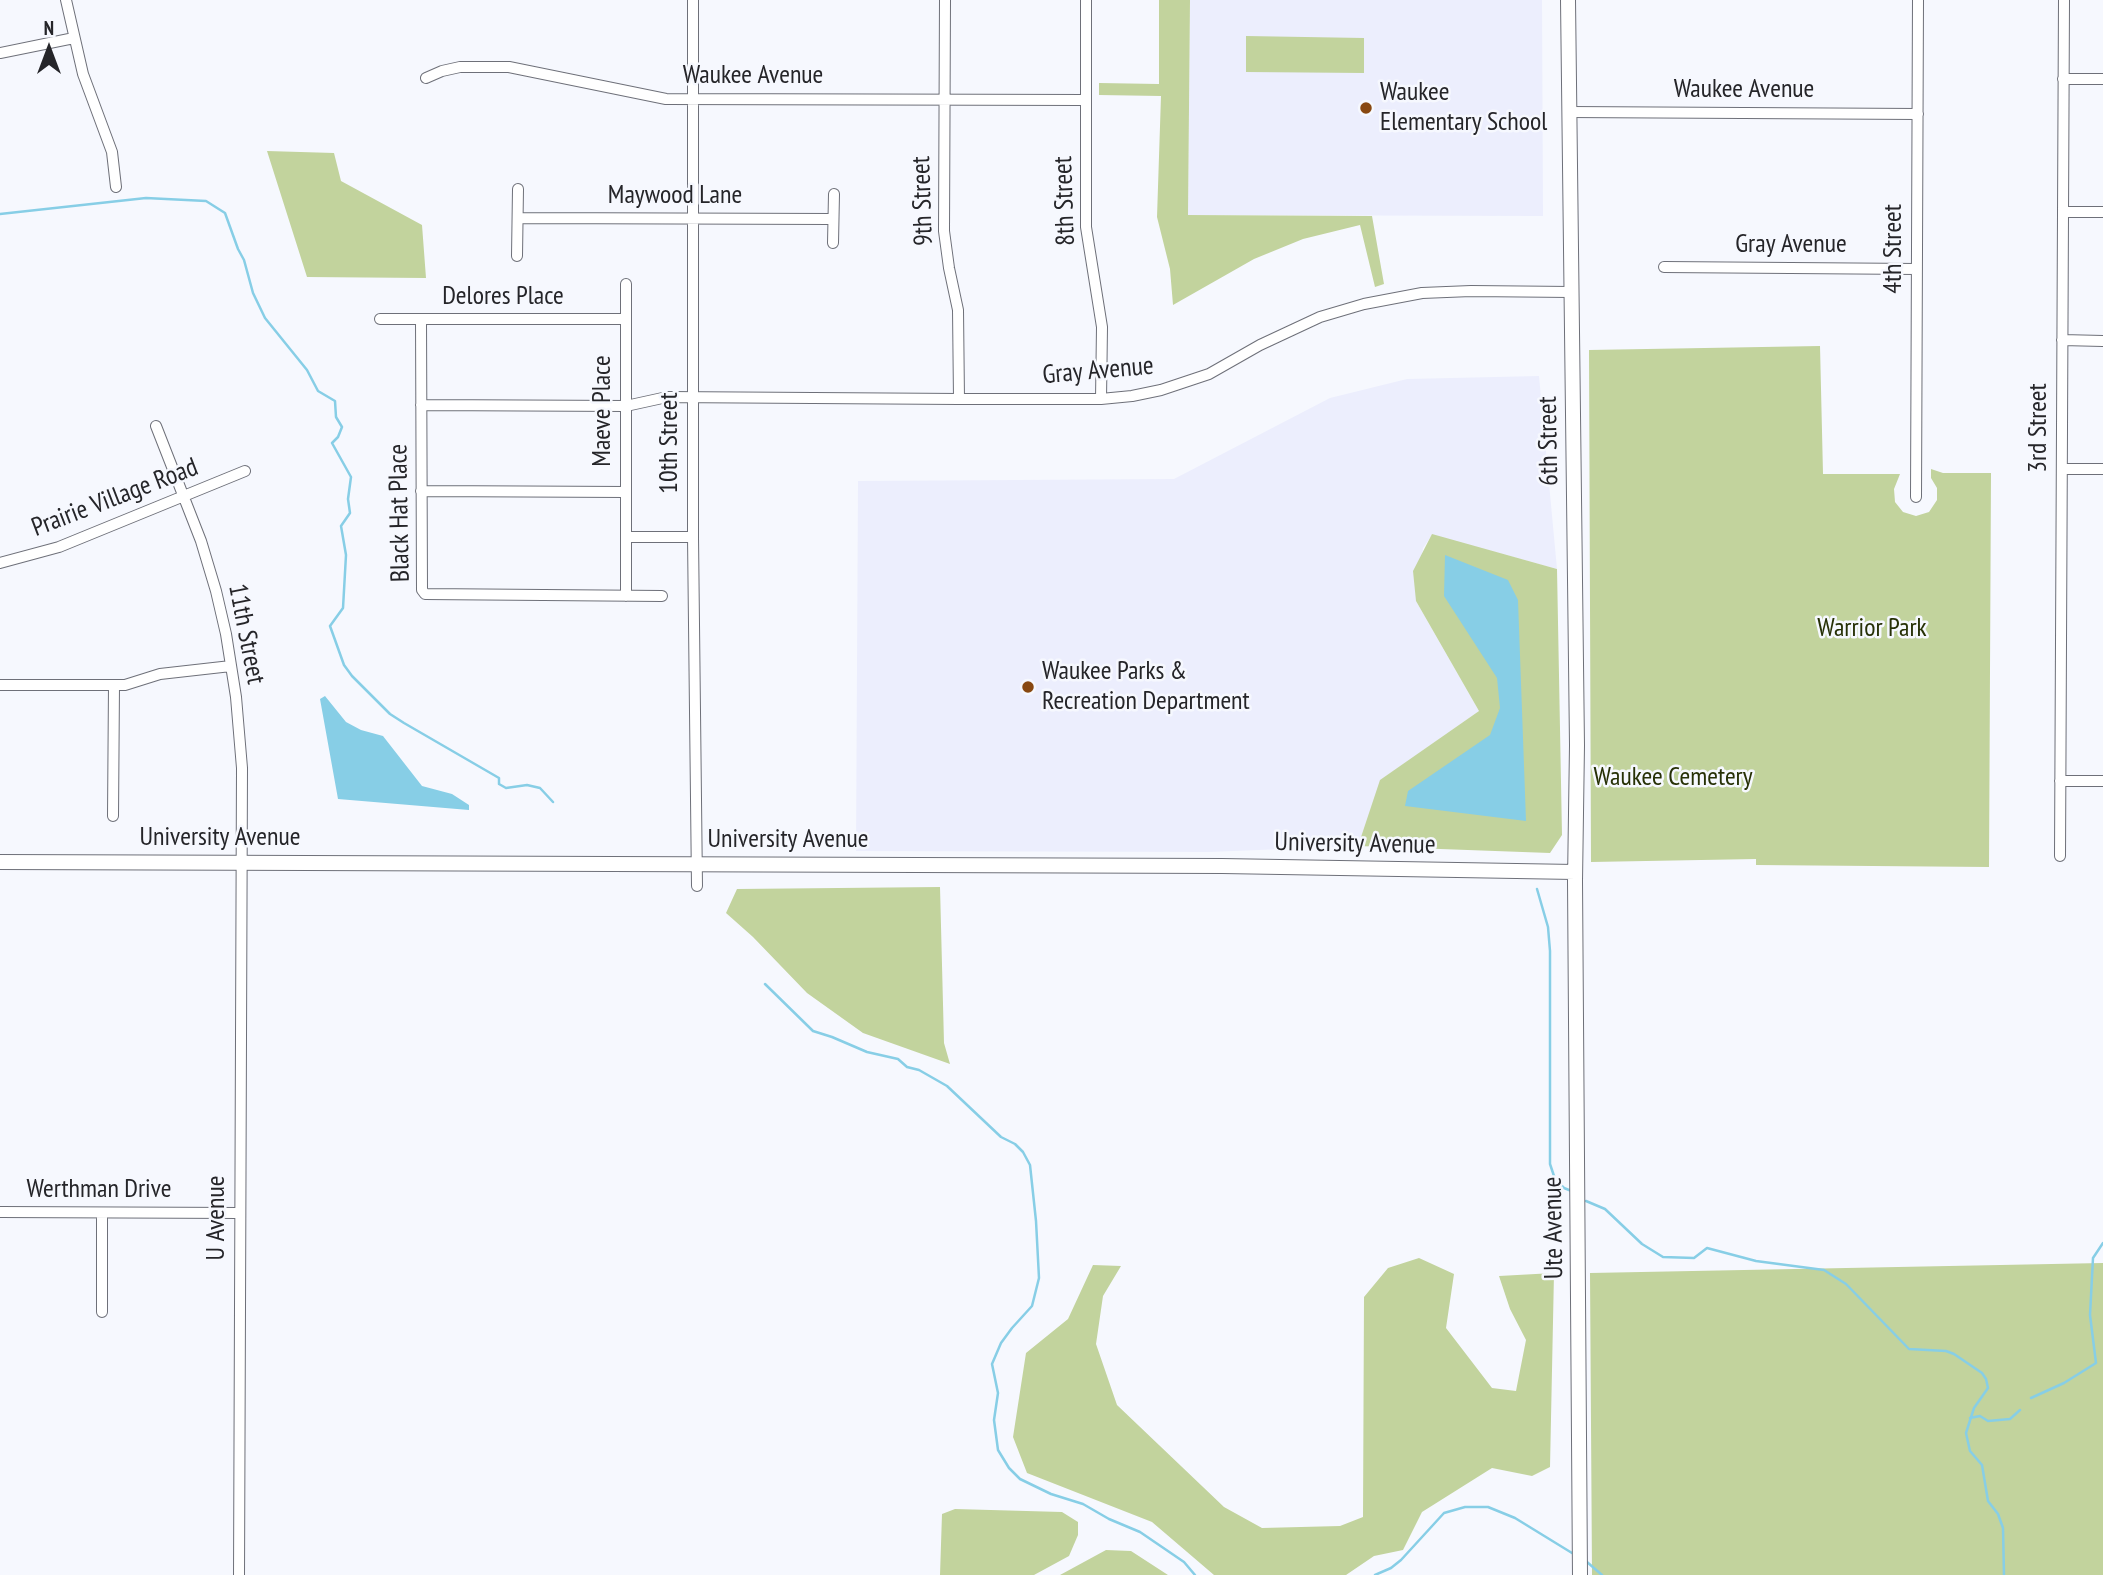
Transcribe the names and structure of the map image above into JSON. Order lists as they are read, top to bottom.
{
  "streets": {
    "street": [
      "Waukee Avenue",
      "Maywood Lane",
      "9th Street",
      "8th Street",
      "Gray Avenue",
      "4th Street",
      "Delores Place",
      "Maeve Place",
      "3rd Street",
      "6th Street",
      "10th Street",
      "Prairie Village Road",
      "Black Hat Place",
      "11th Street",
      "University Avenue",
      "Werthman Drive",
      "U Avenue",
      "Ute Avenue"
    ]
  },
  "crossings": [
    ["Waukee Avenue", "9th Street"],
    ["Waukee Avenue", "8th Street"],
    ["Waukee Avenue", "4th Street"],
    ["Waukee Avenue", "6th Street"],
    ["Waukee Avenue", "10th Street"],
    ["Maywood Lane", "10th Street"],
    ["9th Street", "Gray Avenue"],
    ["8th Street", "Gray Avenue"],
    ["Gray Avenue", "4th Street"],
    ["Gray Avenue", "Maeve Place"],
    ["Gray Avenue", "6th Street"],
    ["Gray Avenue", "10th Street"],
    ["Gray Avenue", "Black Hat Place"],
    ["Delores Place", "Maeve Place"],
    ["Delores Place", "Black Hat Place"],
    ["Maeve Place", "Black Hat Place"],
    ["6th Street", "University Avenue"],
    ["6th Street", "Ute Avenue"],
    ["10th Street", "University Avenue"],
    ["Prairie Village Road", "11th Street"],
    ["11th Street", "University Avenue"],
    ["11th Street", "U Avenue"],
    ["University Avenue", "U Avenue"],
    ["University Avenue", "Ute Avenue"],
    ["Werthman Drive", "U Avenue"]
  ],
  "parks": ["Warrior Park", "Waukee Cemetery"],
  "places": ["Waukee Elementary School", "Waukee Parks & Recreation Department"],
  "north": "top"
}
